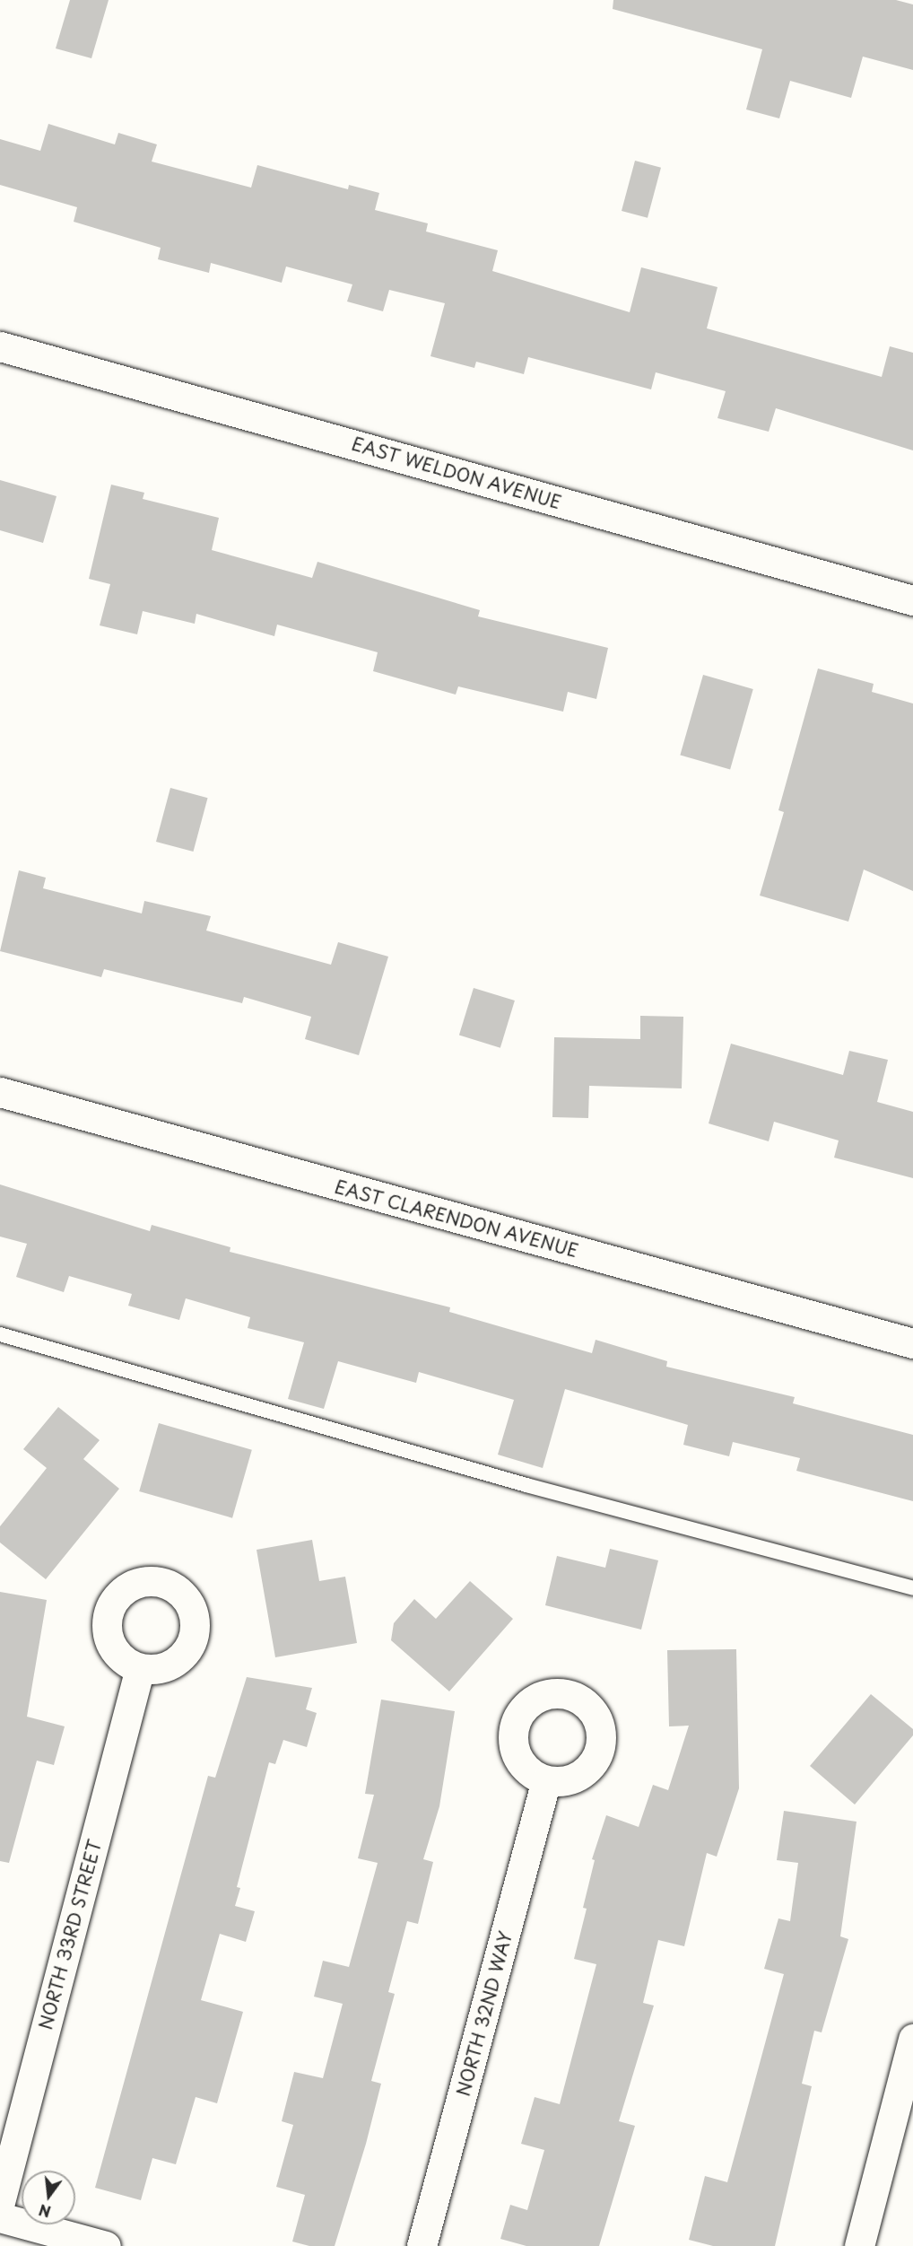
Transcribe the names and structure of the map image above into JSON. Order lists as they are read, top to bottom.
{
  "streets": {
    "street": [
      "EAST WELDON AVENUE",
      "EAST CLARENDON AVENUE",
      "NORTH 33RD STREET",
      "NORTH 32ND WAY"
    ]
  },
  "north": "bottom"
}
